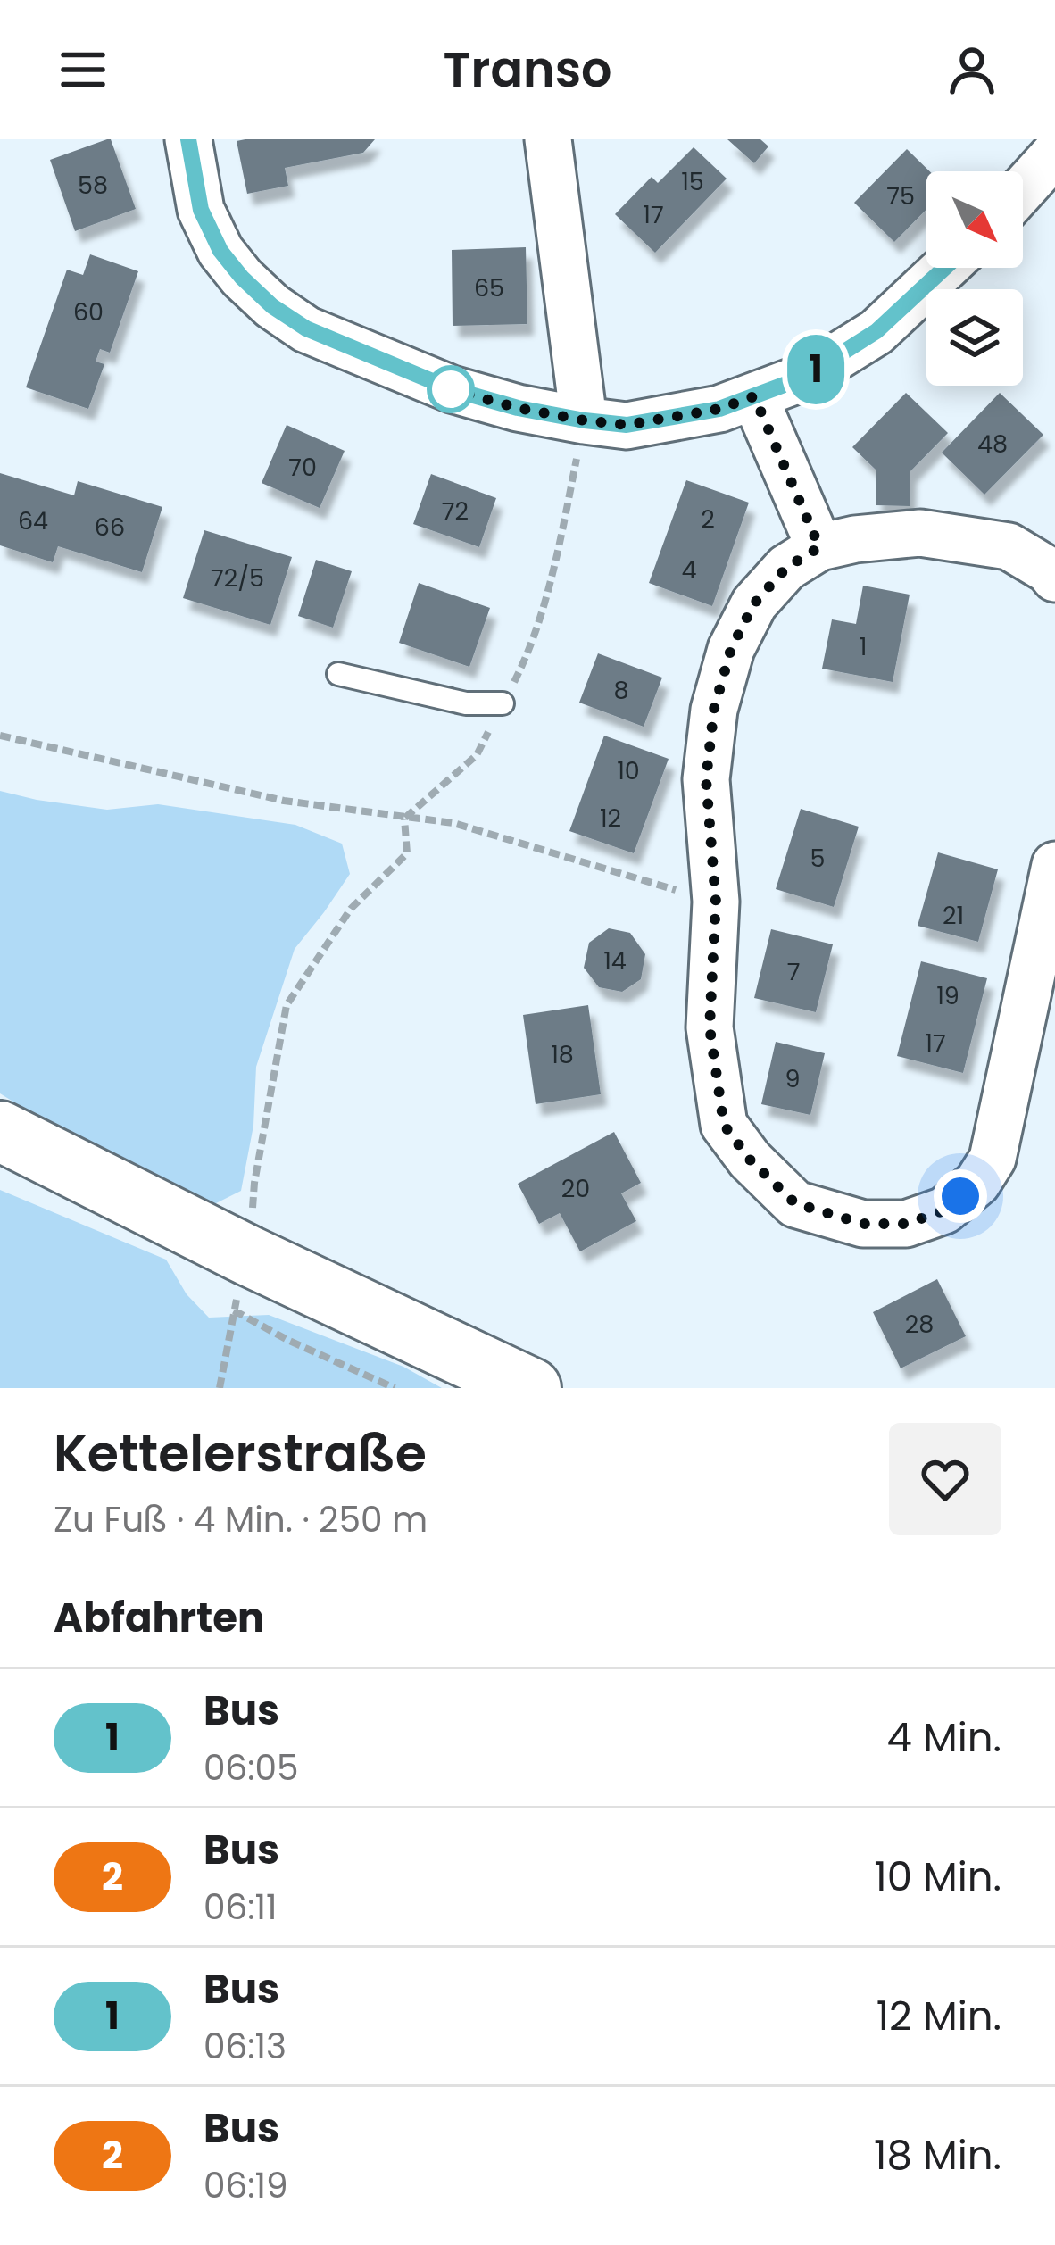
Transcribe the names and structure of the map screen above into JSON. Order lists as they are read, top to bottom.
{
  "lines": ["bus line 1"],
  "house_numbers": [
    "15",
    "58",
    "75",
    "17",
    "65",
    "60",
    "48",
    "70",
    "72",
    "2",
    "64",
    "66",
    "4",
    "72/5",
    "1",
    "8",
    "10",
    "12",
    "5",
    "21",
    "14",
    "7",
    "19",
    "17",
    "18",
    "9",
    "20",
    "28"
  ],
  "north": "bottom right",
  "page": {
    "header": "Transo",
    "on_map": "1",
    "heading": [
      ["Kettelerstraße", "Zu Fuß · 4 Min. · 250 m"],
      "Abfahrten"
    ],
    "list": [
      {
        "mark": "1",
        "name": "Bus",
        "note": "06:05",
        "value": "4 Min."
      },
      {
        "mark": "2",
        "name": "Bus",
        "note": "06:11",
        "value": "10 Min."
      },
      {
        "mark": "1",
        "name": "Bus",
        "note": "06:13",
        "value": "12 Min."
      },
      {
        "mark": "2",
        "name": "Bus",
        "note": "06:19",
        "value": "18 Min."
      }
    ]
  }
}
